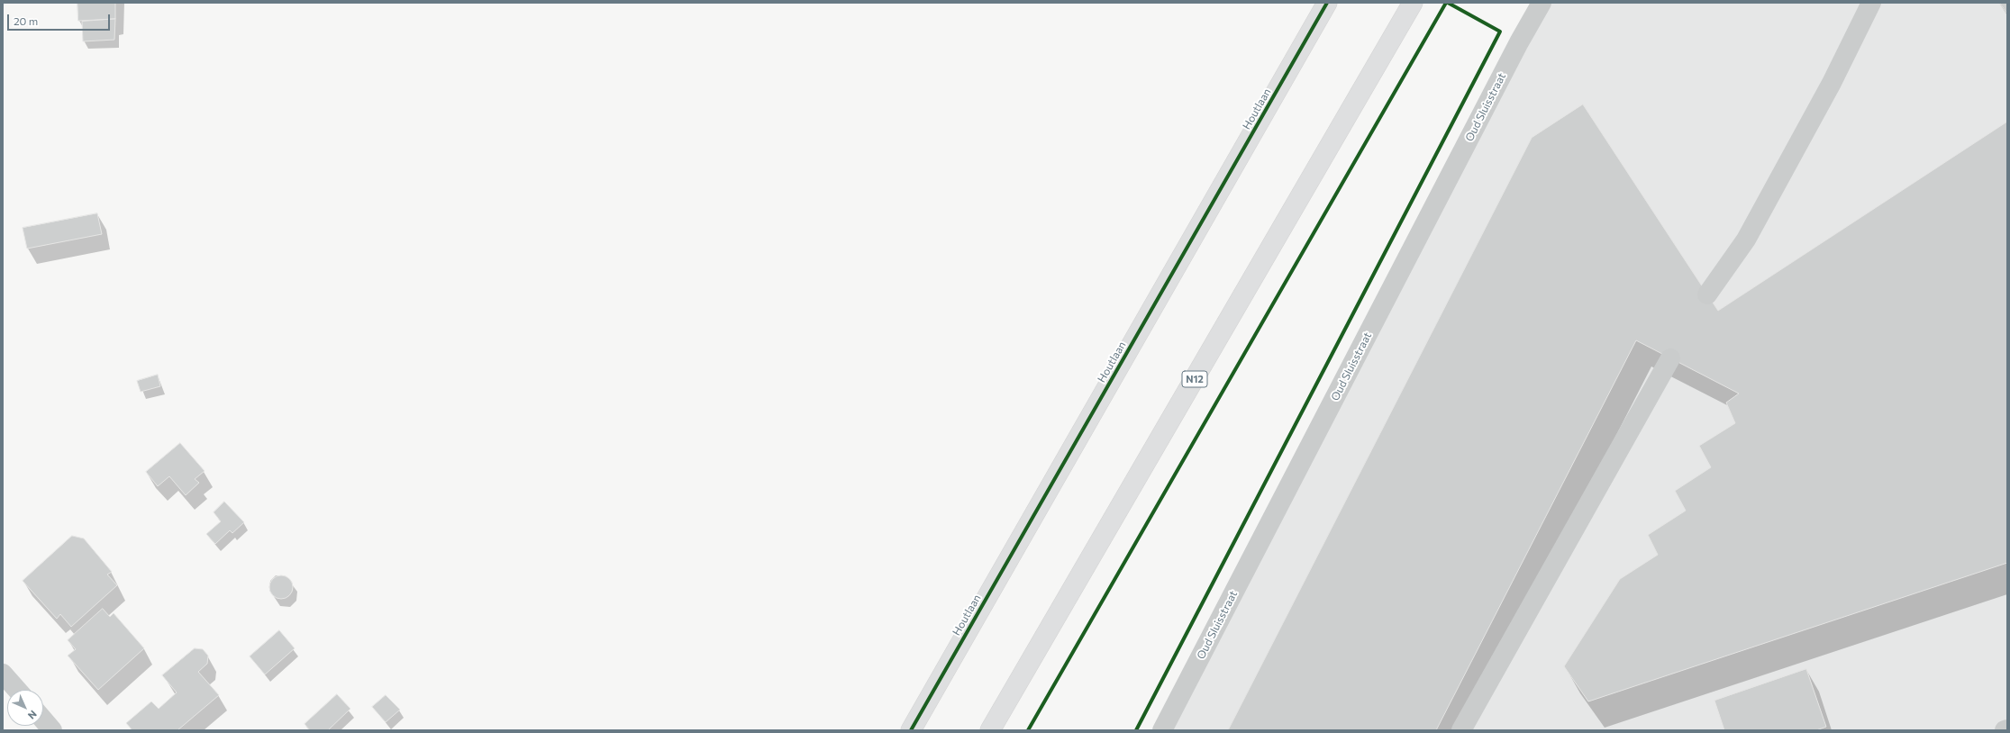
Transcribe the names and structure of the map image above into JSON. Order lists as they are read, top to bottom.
{
  "streets": {
    "main road": ["Houtlaan", "N12"],
    "street": ["Oud Sluisstraat"]
  },
  "scale_bar": "20 m",
  "north": "bottom right"
}
